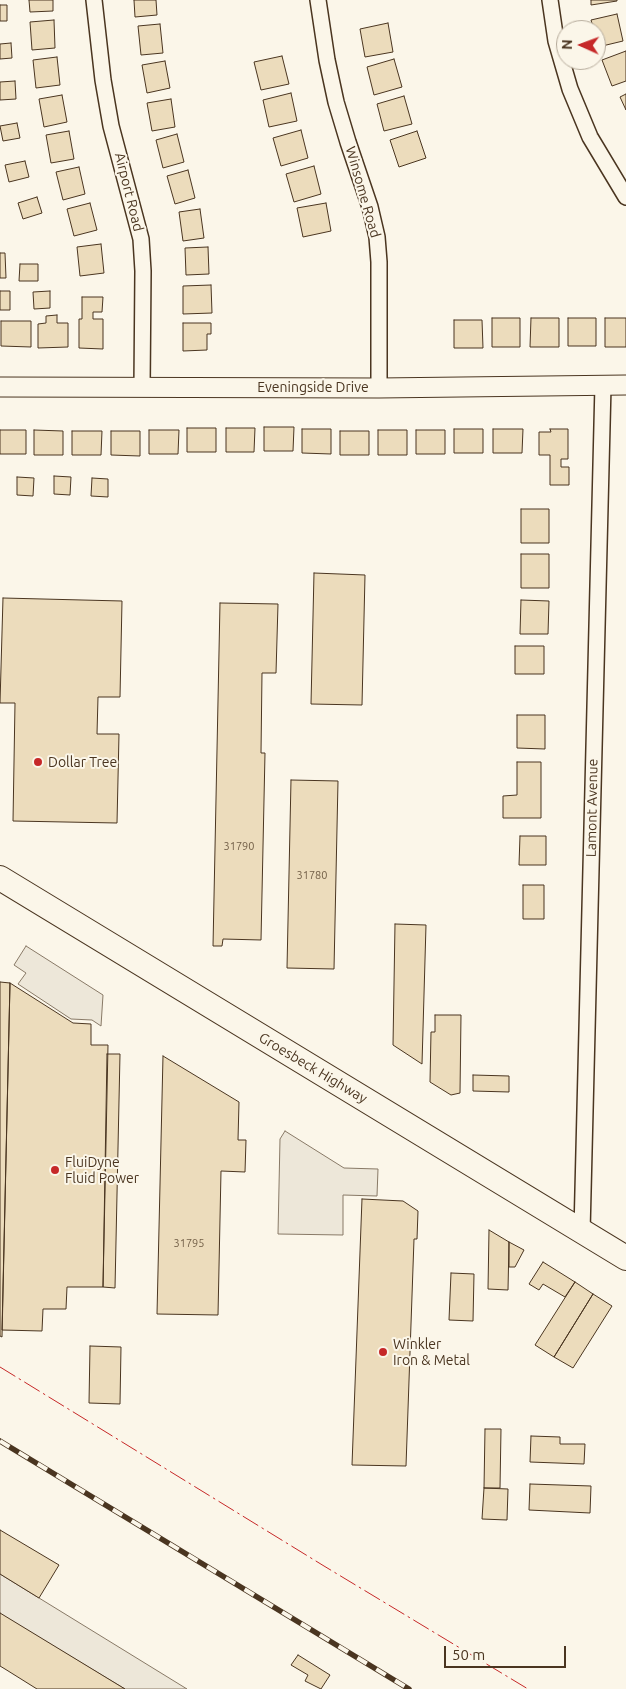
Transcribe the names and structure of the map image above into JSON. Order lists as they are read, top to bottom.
{
  "streets": {
    "main road": ["Groesbeck Highway"],
    "street": [
      "Airport Road",
      "Winsome Road",
      "Eveningside Drive",
      "Lamont Avenue"
    ]
  },
  "crossings": [
    ["Airport Road", "Eveningside Drive"],
    ["Winsome Road", "Eveningside Drive"],
    ["Eveningside Drive", "Lamont Avenue"],
    ["Lamont Avenue", "Groesbeck Highway"]
  ],
  "places": ["Dollar Tree", "FluiDyne Fluid Power", "Winkler Iron & Metal"],
  "house_numbers": ["31790", "31780", "31795"],
  "scale_bar": "50 m",
  "north": "left"
}
